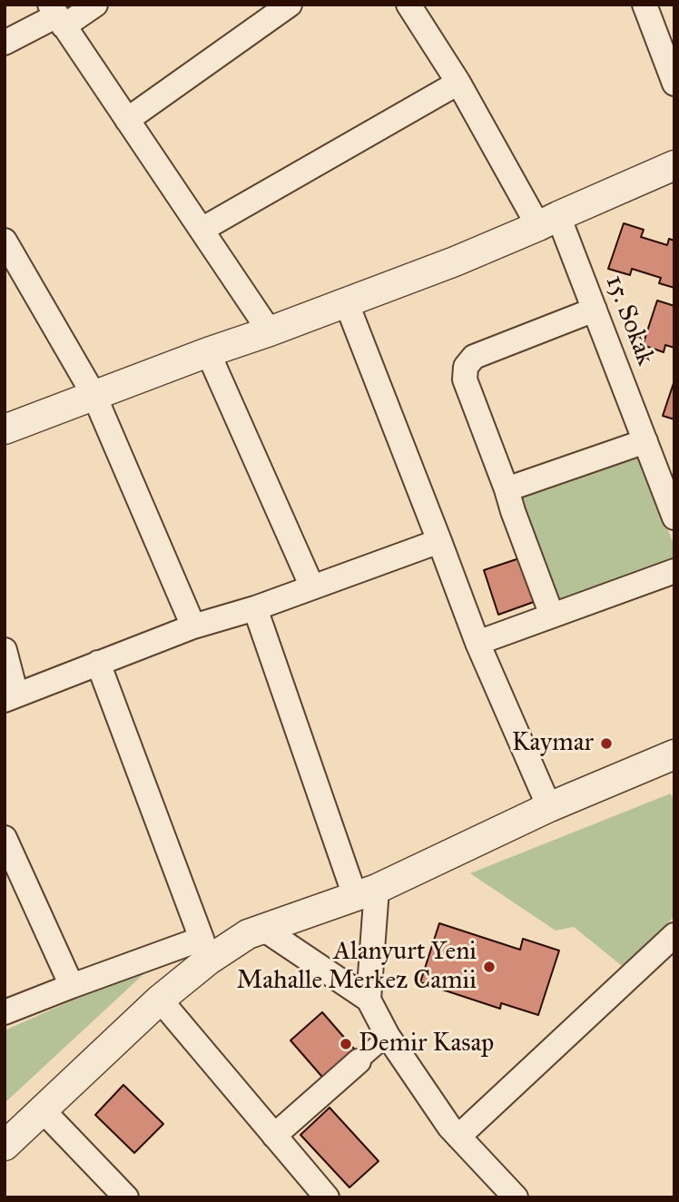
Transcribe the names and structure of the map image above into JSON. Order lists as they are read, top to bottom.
{
  "streets": {
    "street": ["15. Sokak"]
  },
  "places": ["Kaymar", "Alanyurt Yeni Mahalle Merkez Camii", "Demir Kasap"]
}
